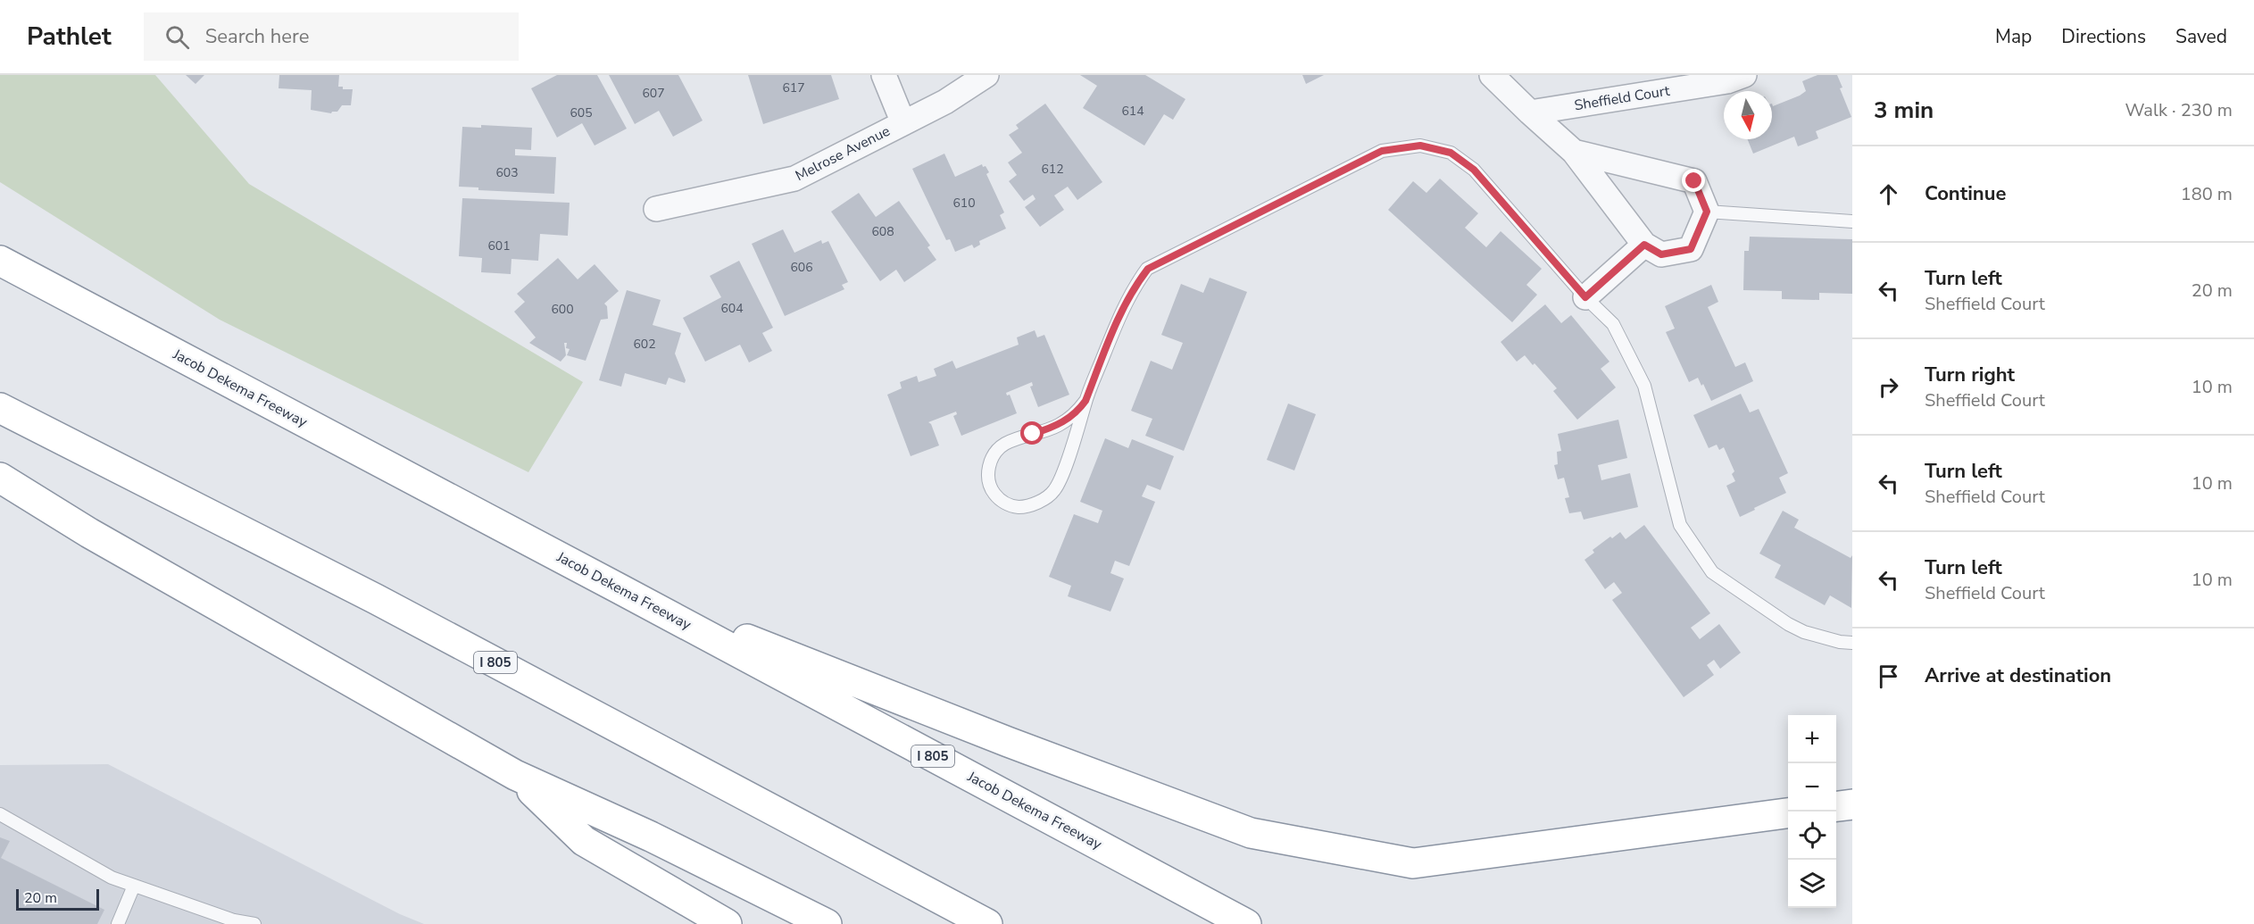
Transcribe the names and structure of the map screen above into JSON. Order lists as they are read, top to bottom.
{
  "streets": {
    "highway": ["Jacob Dekema Freeway", "I 805"],
    "street": ["Sheffield Court", "Melrose Avenue"]
  },
  "house_numbers": [
    "617",
    "607",
    "614",
    "605",
    "612",
    "603",
    "610",
    "608",
    "601",
    "606",
    "604",
    "600",
    "602"
  ],
  "scale_bar": "20 m",
  "north": "bottom",
  "page": {
    "header": "Pathlet",
    "search": "Search here",
    "nav": ["Map", "Directions", "Saved"],
    "heading": ["3 min", "Walk · 230 m"],
    "list": [
      ["Continue", "180 m"],
      ["Turn left", "Sheffield Court", "20 m"],
      ["Turn right", "Sheffield Court", "10 m"],
      ["Turn left", "Sheffield Court", "10 m"],
      ["Turn left", "Sheffield Court", "10 m"],
      "Arrive at destination"
    ],
    "map_buttons": ["+", "−"],
    "scale": "20 m"
  }
}
